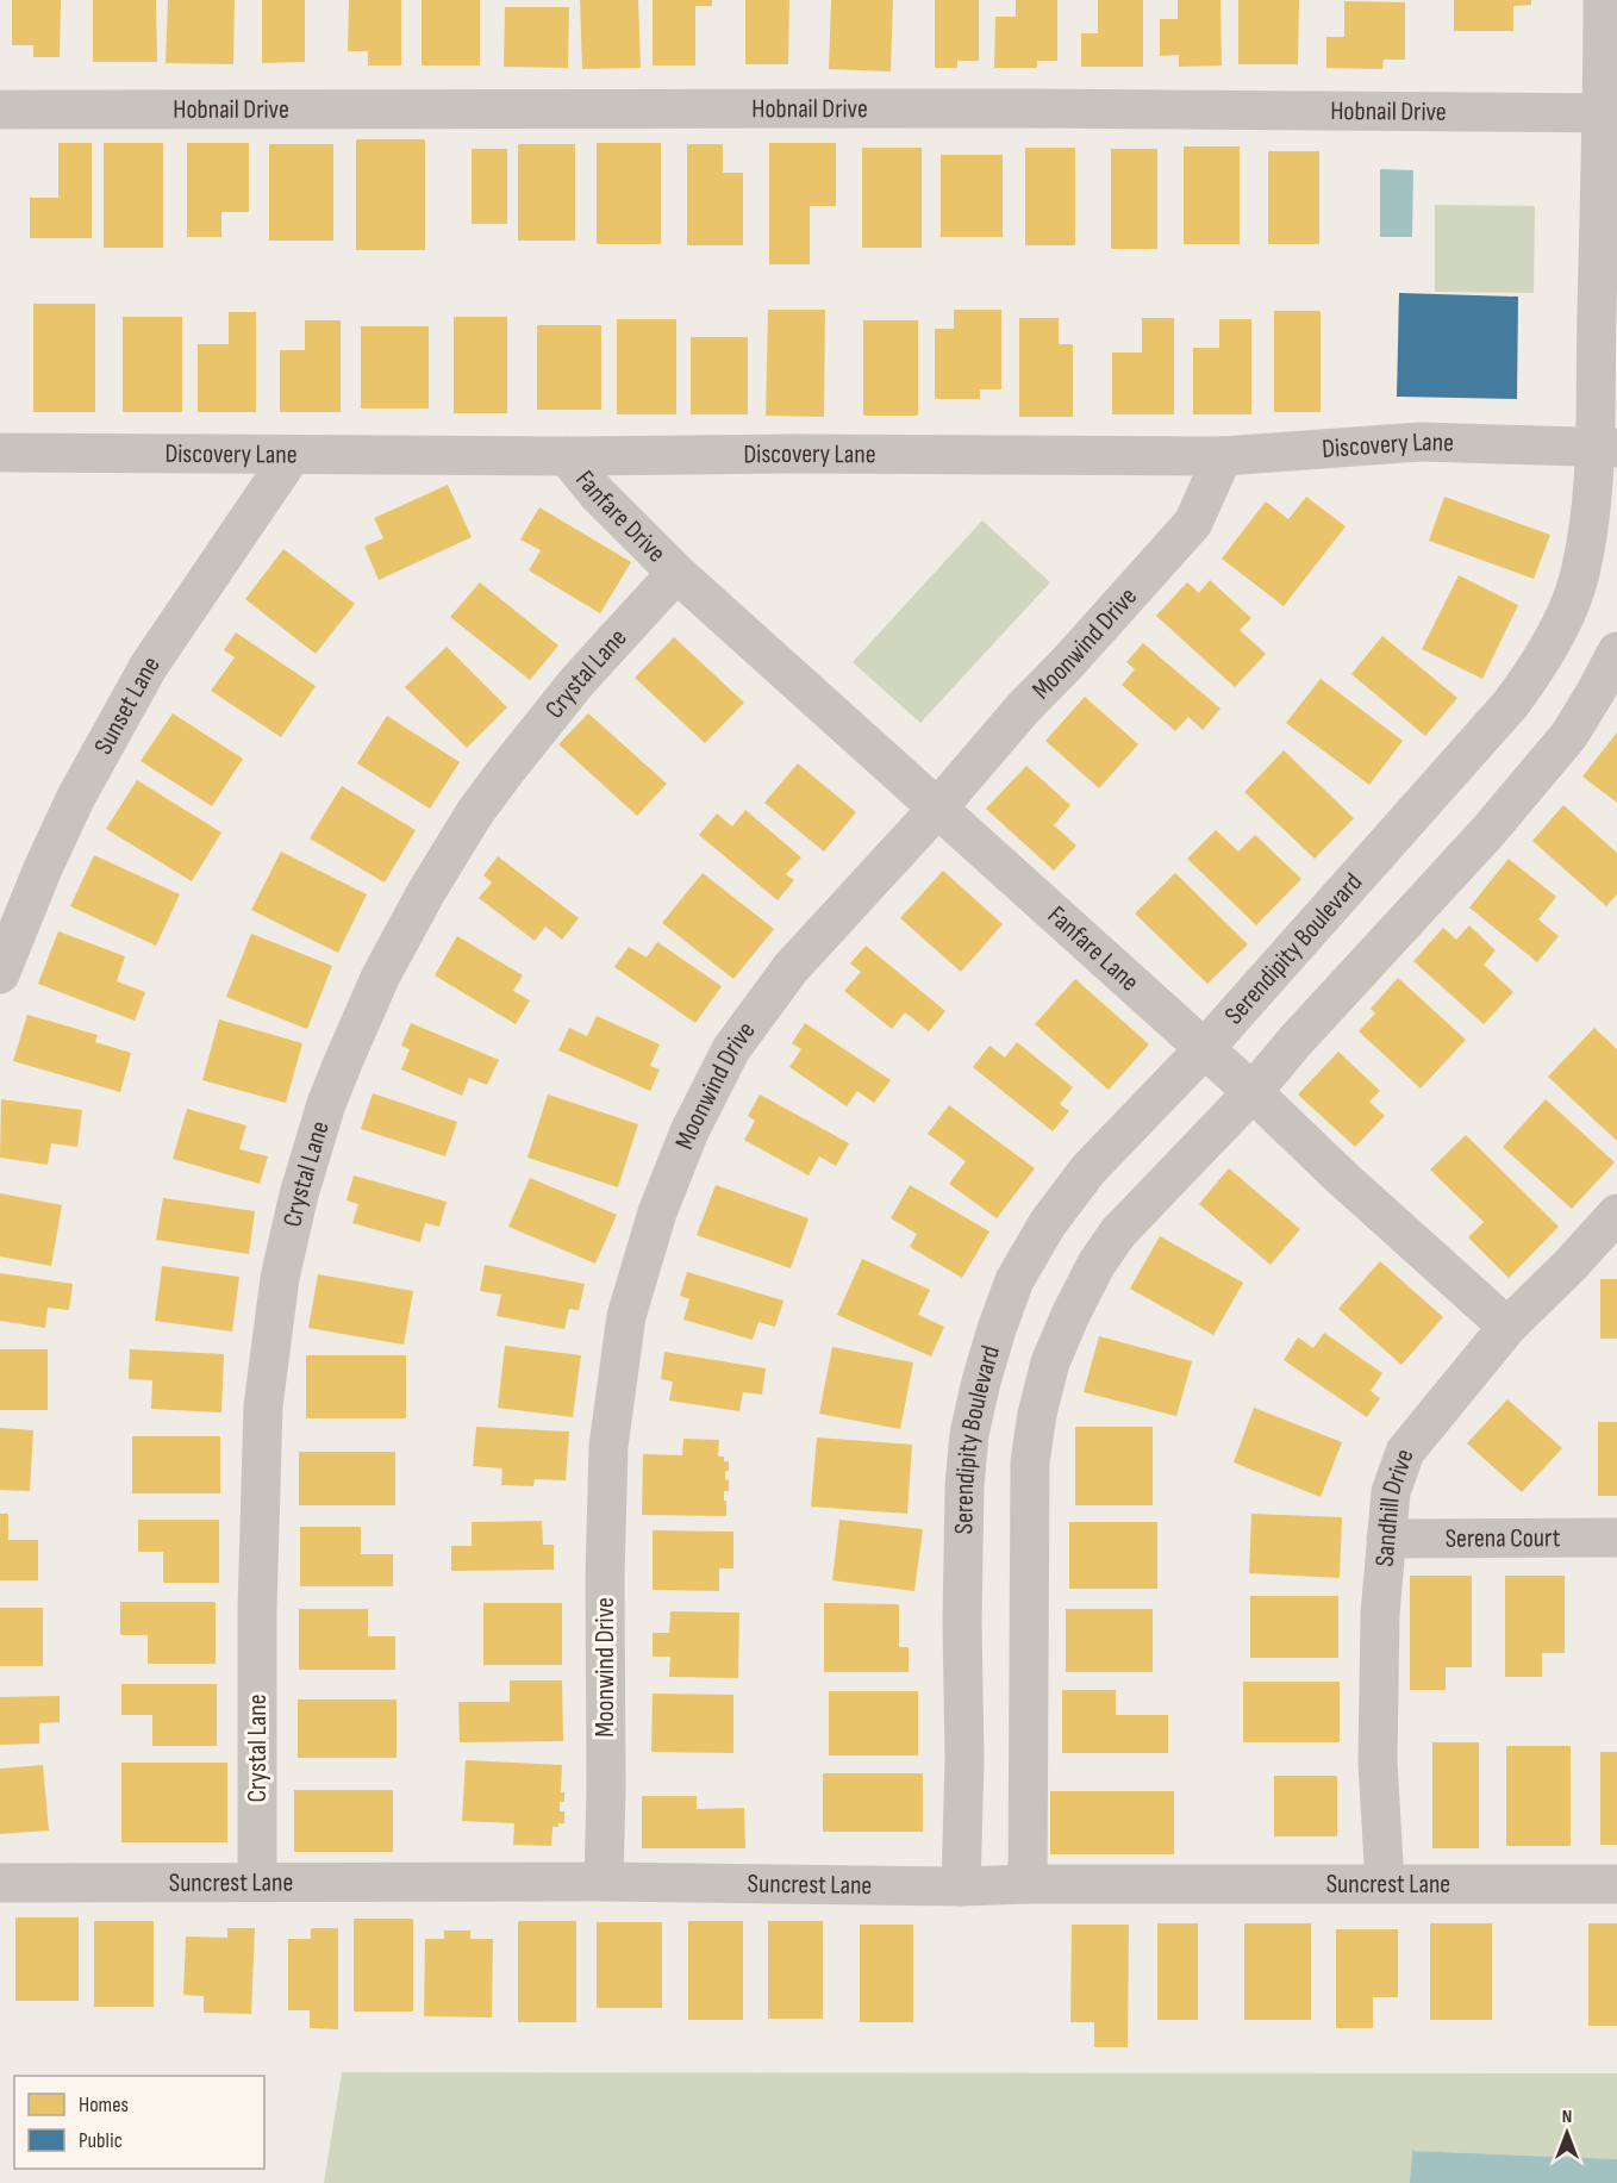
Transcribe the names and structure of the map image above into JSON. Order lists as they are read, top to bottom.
{
  "streets": {
    "street": [
      "Hobnail Drive",
      "Discovery Lane",
      "Fanfare Drive",
      "Moonwind Drive",
      "Crystal Lane",
      "Sunset Lane",
      "Fanfare Lane",
      "Serendipity Boulevard",
      "Sandhill Drive",
      "Serena Court",
      "Suncrest Lane"
    ]
  },
  "crossings": [
    ["Hobnail Drive", "Serendipity Boulevard"],
    ["Discovery Lane", "Fanfare Drive"],
    ["Discovery Lane", "Moonwind Drive"],
    ["Discovery Lane", "Sunset Lane"],
    ["Discovery Lane", "Serendipity Boulevard"],
    ["Fanfare Drive", "Crystal Lane"],
    ["Fanfare Drive", "Fanfare Lane"],
    ["Moonwind Drive", "Fanfare Lane"],
    ["Moonwind Drive", "Suncrest Lane"],
    ["Crystal Lane", "Fanfare Lane"],
    ["Crystal Lane", "Suncrest Lane"],
    ["Fanfare Lane", "Serendipity Boulevard"],
    ["Fanfare Lane", "Sandhill Drive"],
    ["Serendipity Boulevard", "Suncrest Lane"],
    ["Sandhill Drive", "Serena Court"],
    ["Sandhill Drive", "Suncrest Lane"]
  ],
  "legend": ["Homes", "Public"],
  "north": "top"
}
